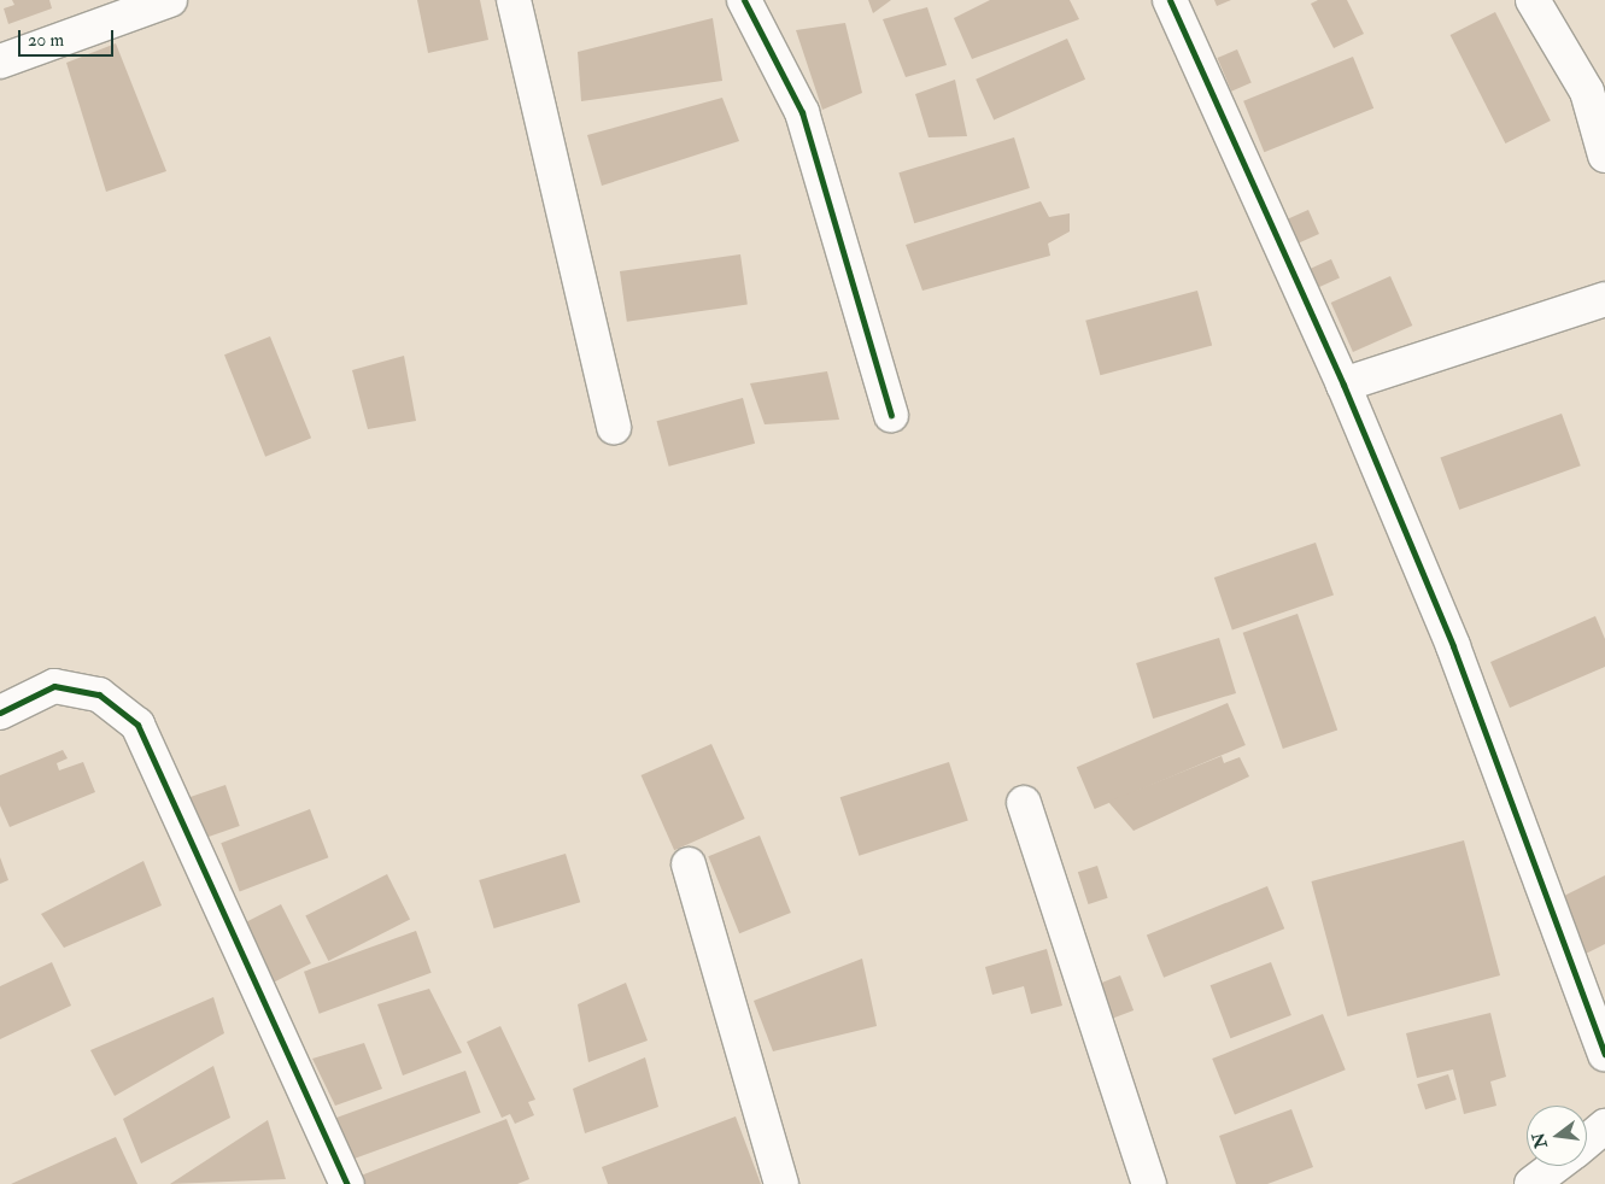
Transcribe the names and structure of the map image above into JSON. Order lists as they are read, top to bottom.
{
  "scale_bar": "20 m",
  "north": "left"
}
